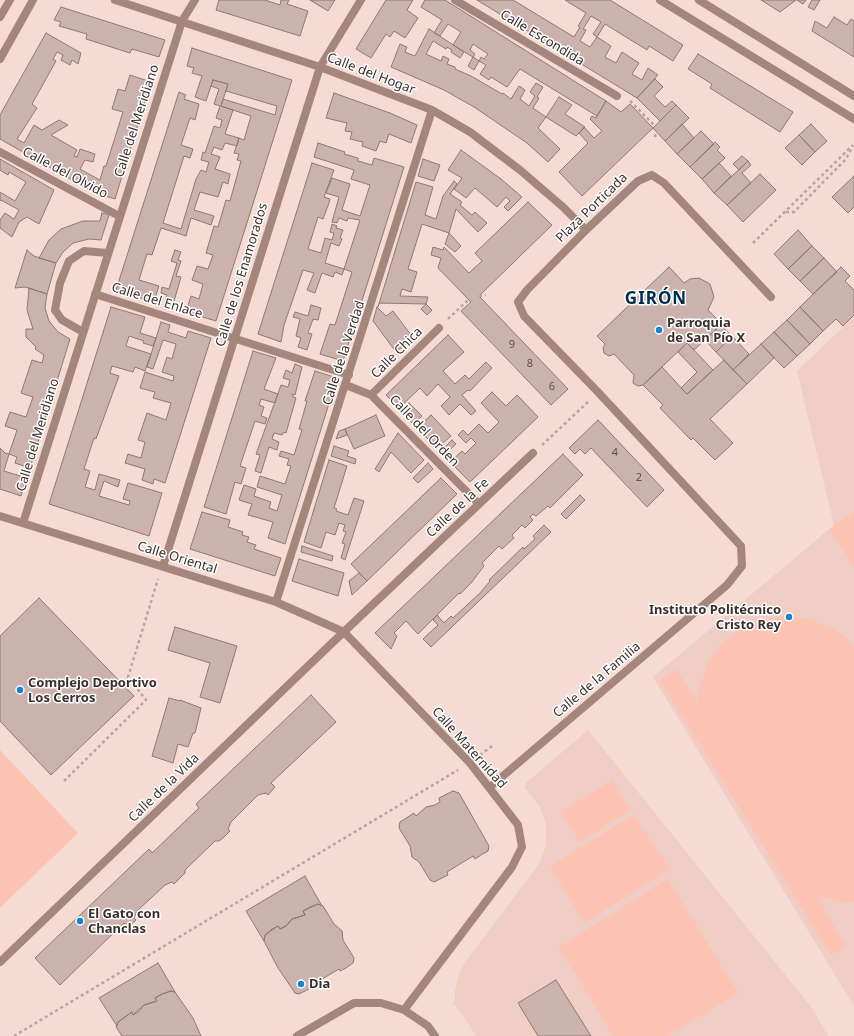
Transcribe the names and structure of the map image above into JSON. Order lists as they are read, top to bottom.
{
  "streets": {
    "street": [
      "Calle Escondida",
      "Calle del Hogar",
      "Calle del Meridiano",
      "Calle del Olvido",
      "Plaza Porticada",
      "Calle de los Enamorados",
      "Calle del Enlace",
      "Calle de la Verdad",
      "Calle Chica",
      "Calle del Orden",
      "Calle de la Fe",
      "Calle Oriental",
      "Calle de la Familia",
      "Calle Maternidad",
      "Calle de la Vida"
    ]
  },
  "crossings": [
    ["Calle del Hogar", "Calle del Meridiano"],
    ["Calle del Hogar", "Plaza Porticada"],
    ["Calle del Hogar", "Calle de los Enamorados"],
    ["Calle del Hogar", "Calle de la Verdad"],
    ["Calle del Meridiano", "Calle del Olvido"],
    ["Calle del Meridiano", "Calle del Enlace"],
    ["Calle del Meridiano", "Calle Oriental"],
    ["Plaza Porticada", "Calle de la Familia"],
    ["Calle de los Enamorados", "Calle del Enlace"],
    ["Calle de los Enamorados", "Calle Oriental"],
    ["Calle del Enlace", "Calle de la Verdad"],
    ["Calle de la Verdad", "Calle del Orden"],
    ["Calle de la Verdad", "Calle Oriental"],
    ["Calle Chica", "Calle del Orden"],
    ["Calle del Orden", "Calle de la Fe"],
    ["Calle de la Fe", "Calle Oriental"],
    ["Calle de la Fe", "Calle Maternidad"],
    ["Calle de la Fe", "Calle de la Vida"],
    ["Calle Oriental", "Calle Maternidad"],
    ["Calle Oriental", "Calle de la Vida"],
    ["Calle de la Familia", "Calle Maternidad"],
    ["Calle Maternidad", "Calle de la Vida"]
  ],
  "districts": ["GIRÓN"],
  "places": [
    "Parroquia de San Pío X",
    "Instituto Politécnico Cristo Rey",
    "Complejo Deportivo Los Cerros",
    "El Gato con Chanclas",
    "Dia"
  ],
  "house_numbers": [
    "9",
    "8",
    "6",
    "4",
    "2"
  ]
}
